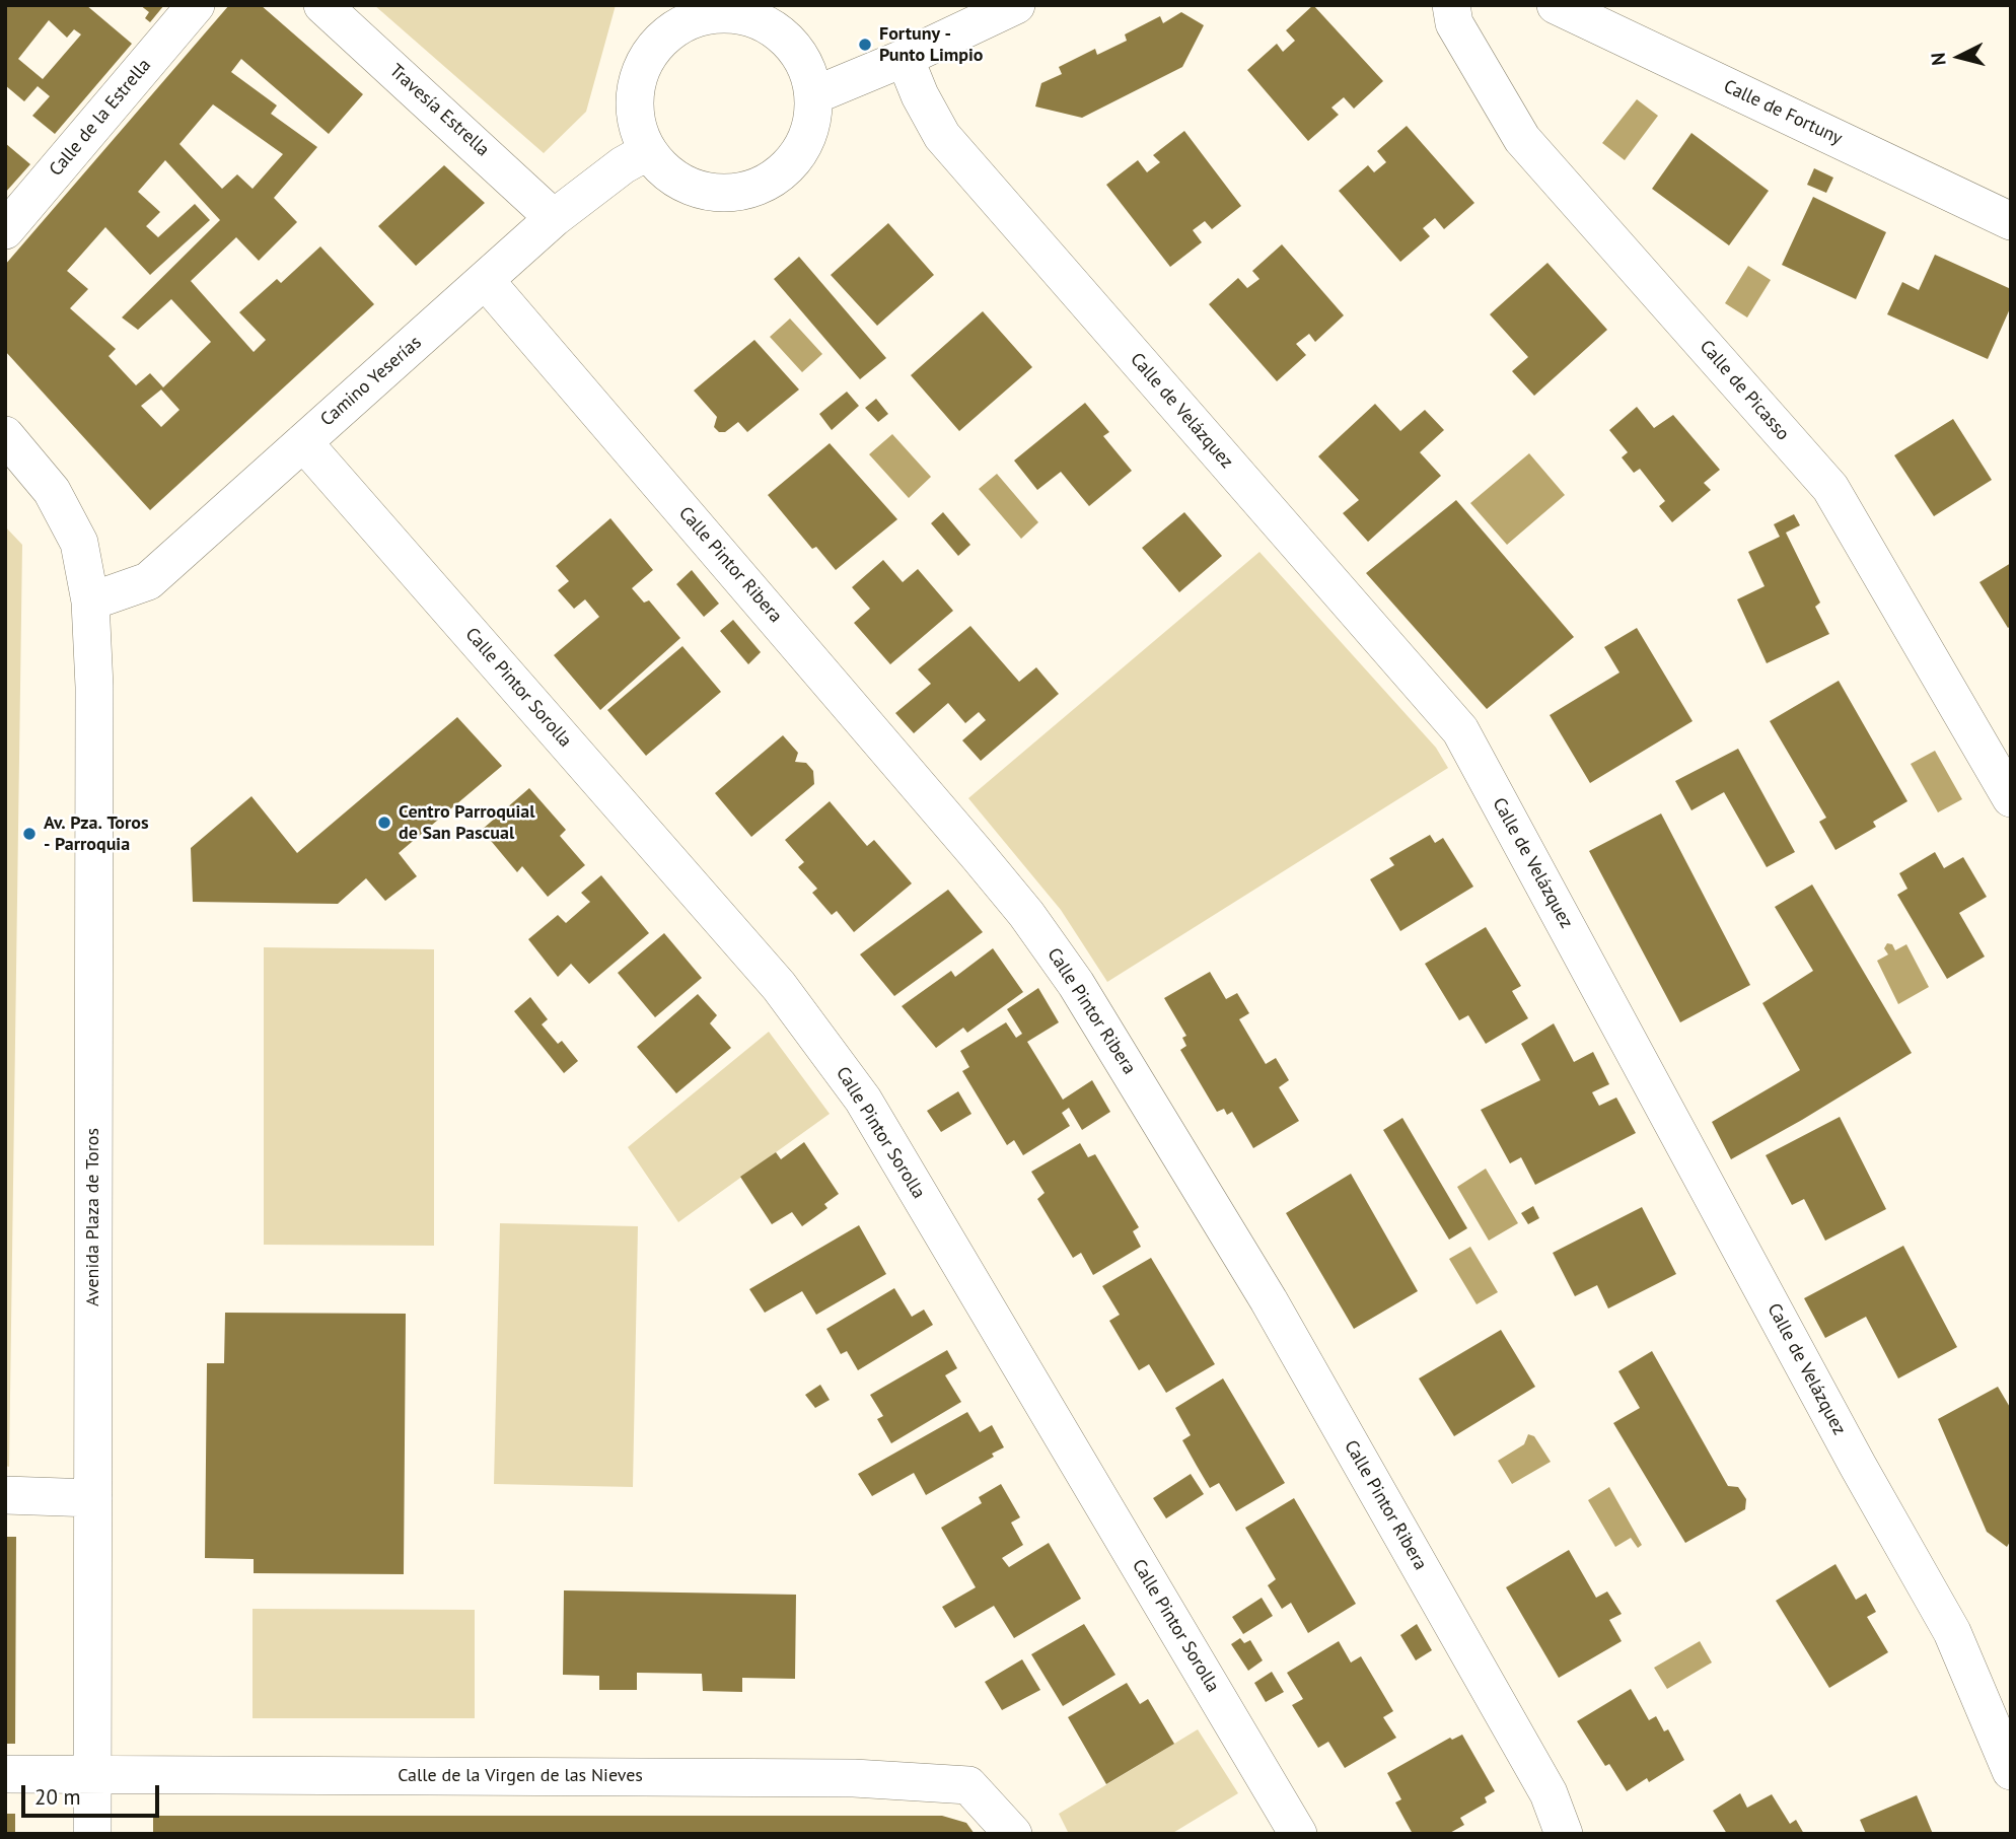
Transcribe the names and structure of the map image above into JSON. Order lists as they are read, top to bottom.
{
  "streets": {
    "street": [
      "Travesía Estrella",
      "Calle de Fortuny",
      "Calle de la Estrella",
      "Camino Yeserías",
      "Calle de Picasso",
      "Calle de Velázquez",
      "Calle Pintor Ribera",
      "Calle Pintor Sorolla",
      "Avenida Plaza de Toros",
      "Calle de la Virgen de las Nieves"
    ]
  },
  "crossings": [
    ["Travesía Estrella", "Camino Yeserías"],
    ["Camino Yeserías", "Calle Pintor Ribera"],
    ["Camino Yeserías", "Calle Pintor Sorolla"],
    ["Camino Yeserías", "Avenida Plaza de Toros"],
    ["Avenida Plaza de Toros", "Calle de la Virgen de las Nieves"]
  ],
  "places": ["Fortuny - Punto Limpio", "Centro Parroquial de San Pascual", "Av. Pza. Toros - Parroquia"],
  "scale_bar": "20 m",
  "north": "left"
}
